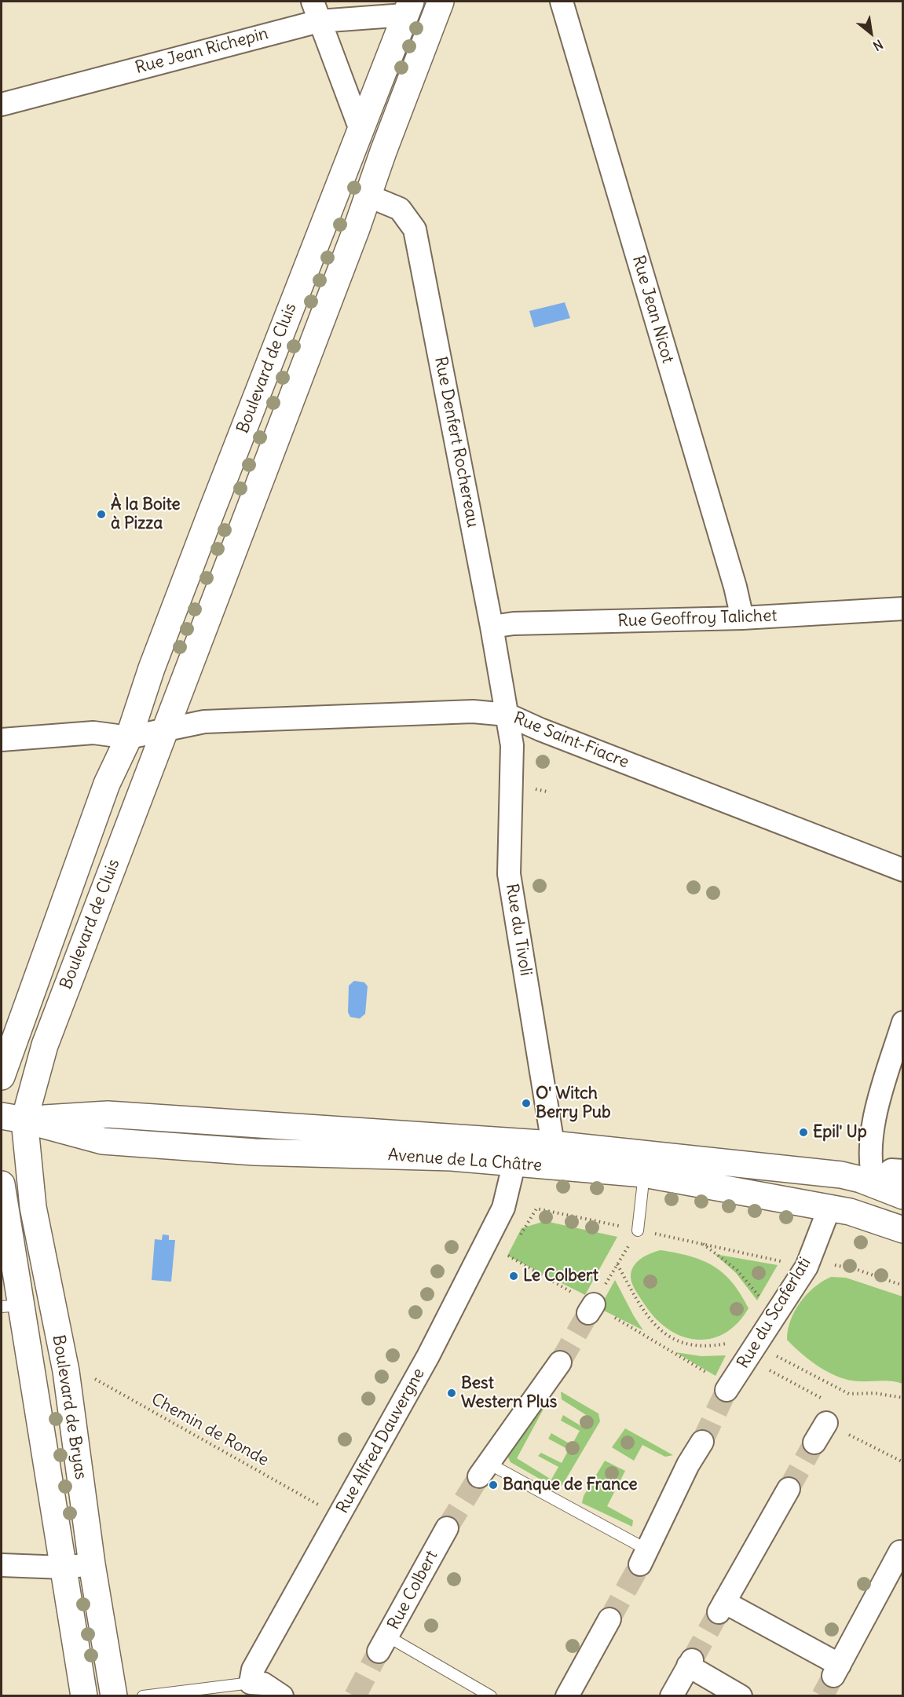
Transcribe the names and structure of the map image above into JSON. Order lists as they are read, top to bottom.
{
  "streets": {
    "main road": ["Boulevard de Cluis", "Avenue de La Châtre", "Boulevard de Bryas"],
    "street": [
      "Rue Jean Richepin",
      "Rue Jean Nicot",
      "Rue Denfert Rochereau",
      "Rue Geoffroy Talichet",
      "Rue Saint-Fiacre",
      "Rue du Tivoli",
      "Rue du Scaferlati",
      "Rue Alfred Dauvergne",
      "Rue Colbert"
    ],
    "path": ["Chemin de Ronde"]
  },
  "crossings": [
    ["Rue Jean Richepin", "Boulevard de Cluis"],
    ["Rue Jean Nicot", "Rue Geoffroy Talichet"],
    ["Boulevard de Cluis", "Rue Denfert Rochereau"],
    ["Boulevard de Cluis", "Rue Saint-Fiacre"],
    ["Boulevard de Cluis", "Avenue de La Châtre"],
    ["Boulevard de Cluis", "Boulevard de Bryas"],
    ["Rue Denfert Rochereau", "Rue Geoffroy Talichet"],
    ["Rue Denfert Rochereau", "Rue Saint-Fiacre"],
    ["Rue Denfert Rochereau", "Rue du Tivoli"],
    ["Rue Saint-Fiacre", "Rue du Tivoli"],
    ["Rue du Tivoli", "Avenue de La Châtre"],
    ["Avenue de La Châtre", "Rue du Scaferlati"],
    ["Avenue de La Châtre", "Boulevard de Bryas"],
    ["Avenue de La Châtre", "Rue Alfred Dauvergne"],
    ["Boulevard de Bryas", "Chemin de Ronde"],
    ["Chemin de Ronde", "Rue Alfred Dauvergne"]
  ],
  "places": [
    "À la Boite à Pizza",
    "O' Witch Berry Pub",
    "Epil' Up",
    "Le Colbert",
    "Best Western Plus",
    "Banque de France"
  ],
  "north": "bottom right"
}
